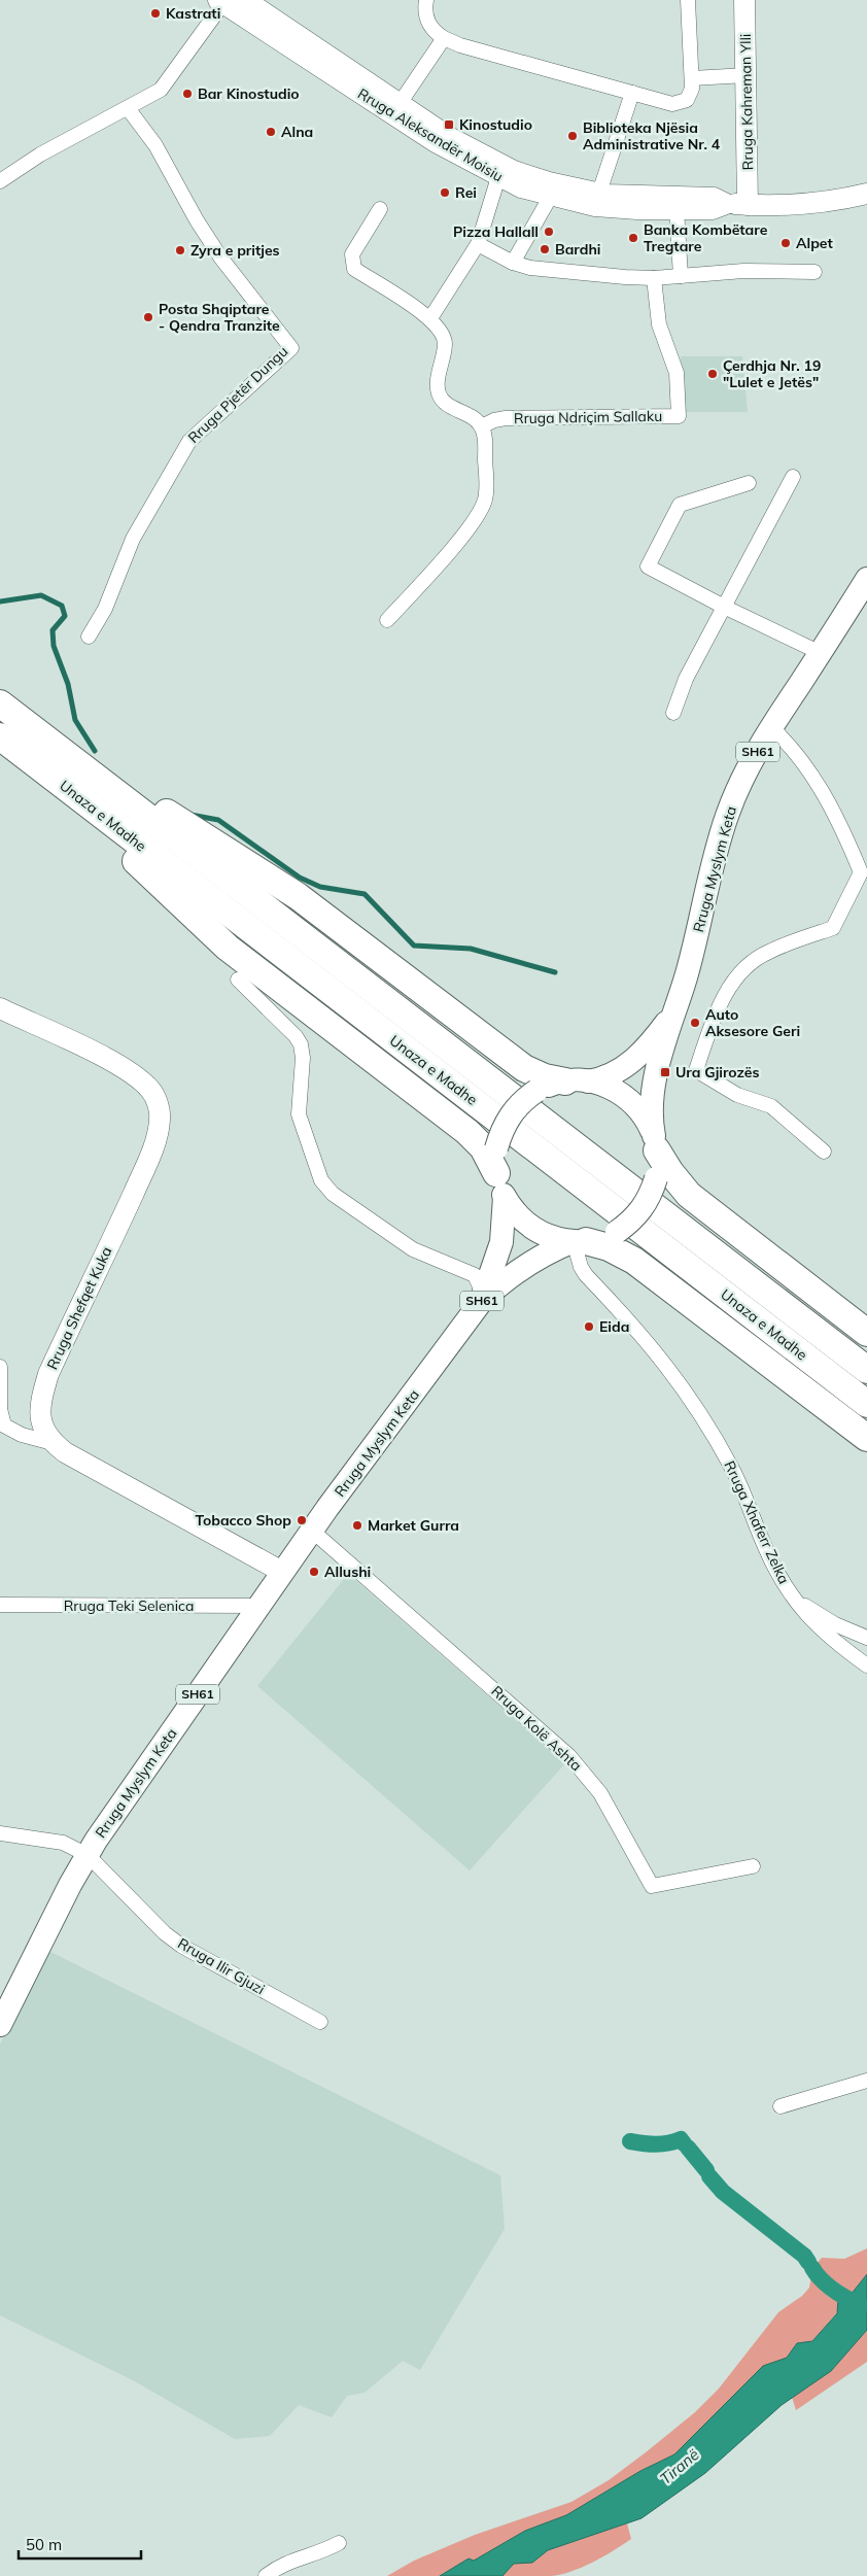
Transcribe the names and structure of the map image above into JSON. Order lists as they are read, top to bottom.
{
  "streets": {
    "highway": ["Unaza e Madhe"],
    "main road": [
      "Rruga Kahreman Ylli",
      "Rruga Aleksandër Moisiu",
      "SH61",
      "Rruga Myslym Keta",
      "Rruga Shefqet Kuka"
    ],
    "street": [
      "Rruga Pjetër Dungu",
      "Rruga Ndriçim Sallaku",
      "Rruga Xhaferr Zelka",
      "Rruga Teki Selenica",
      "Rruga Kolë Ashta",
      "Rruga Ilir Gjuzi"
    ]
  },
  "crossings": [
    ["Rruga Kahreman Ylli", "Rruga Aleksandër Moisiu"],
    ["SH61", "Rruga Myslym Keta"],
    ["SH61", "Rruga Xhaferr Zelka"],
    ["Rruga Myslym Keta", "Rruga Shefqet Kuka"],
    ["Rruga Myslym Keta", "Rruga Xhaferr Zelka"],
    ["Rruga Myslym Keta", "Rruga Teki Selenica"],
    ["Rruga Myslym Keta", "Rruga Kolë Ashta"],
    ["Rruga Myslym Keta", "Rruga Ilir Gjuzi"]
  ],
  "water": ["Tiranë"],
  "places": {
    "other": [
      "Kastrati",
      "Bar Kinostudio",
      "Alna",
      "Biblioteka Njësia Administrative Nr. 4",
      "Rei",
      "Pizza Hallall",
      "Banka Kombëtare Tregtare",
      "Alpet",
      "Bardhi",
      "Zyra e pritjes",
      "Posta Shqiptare - Qendra Tranzite",
      "Çerdhja Nr. 19 \"Lulet e Jetës\"",
      "Auto Aksesore Geri",
      "Eida",
      "Tobacco Shop",
      "Market Gurra",
      "Allushi"
    ],
    "transit": ["Kinostudio", "Ura Gjirozës"]
  },
  "scale_bar": "50 m"
}
